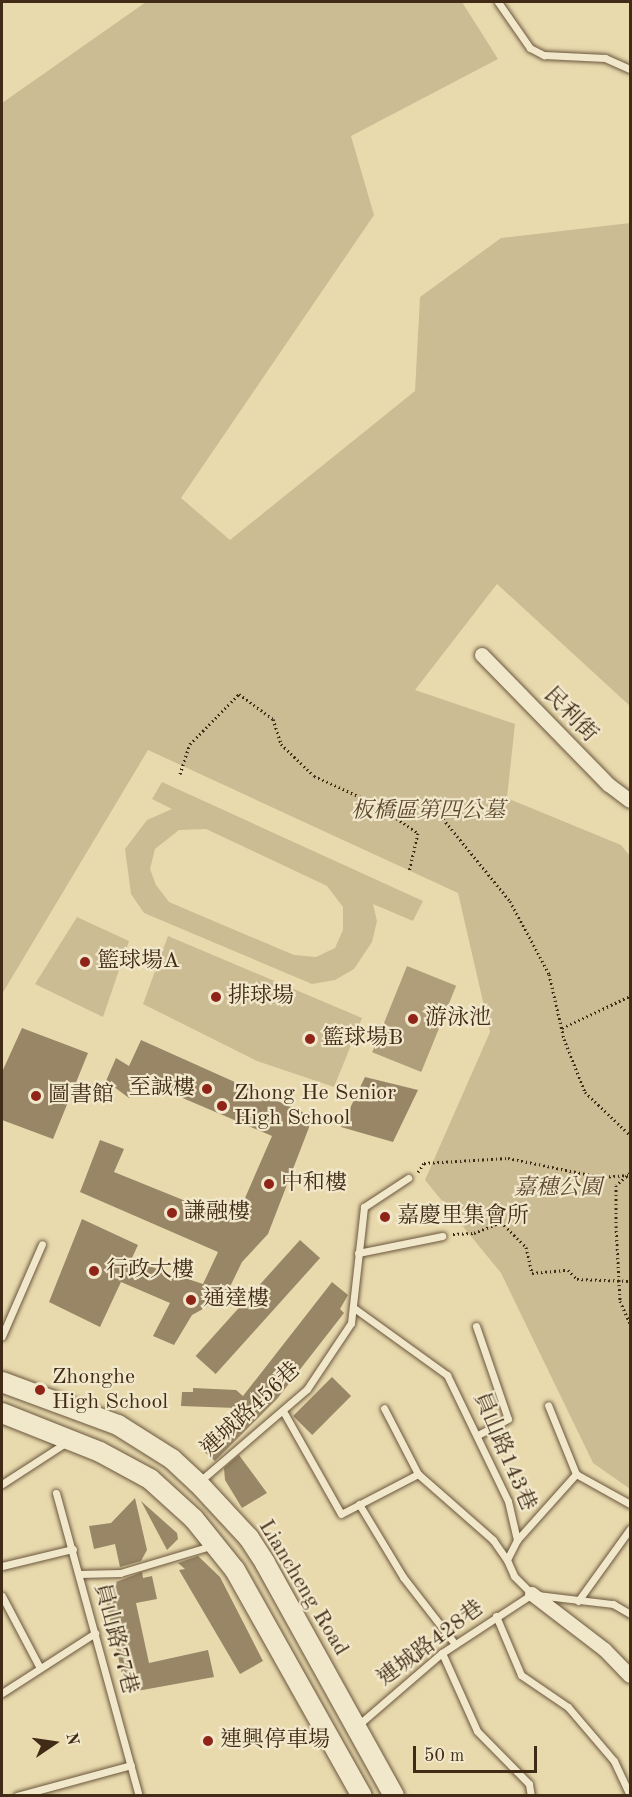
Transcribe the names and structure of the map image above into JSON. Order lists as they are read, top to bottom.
{
  "streets": {
    "main road": ["Liancheng Road"],
    "street": ["民利街"],
    "lane": [
      "連城路456巷",
      "員山路143巷",
      "員山路77巷",
      "連城路428巷"
    ]
  },
  "crossings": [
    ["連城路456巷", "員山路143巷"],
    ["連城路456巷", "Liancheng Road"],
    ["Liancheng Road", "連城路428巷"]
  ],
  "parks": ["板橋區第四公墓", "嘉穗公園"],
  "places": [
    "籃球場A",
    "排球場",
    "游泳池",
    "籃球場B",
    "至誠樓",
    "圖書館",
    "Zhong He Senior High School",
    "中和樓",
    "謙融樓",
    "嘉慶里集會所",
    "行政大樓",
    "通達樓",
    "Zhonghe High School",
    "連興停車場"
  ],
  "scale_bar": "50 m",
  "north": "right"
}
